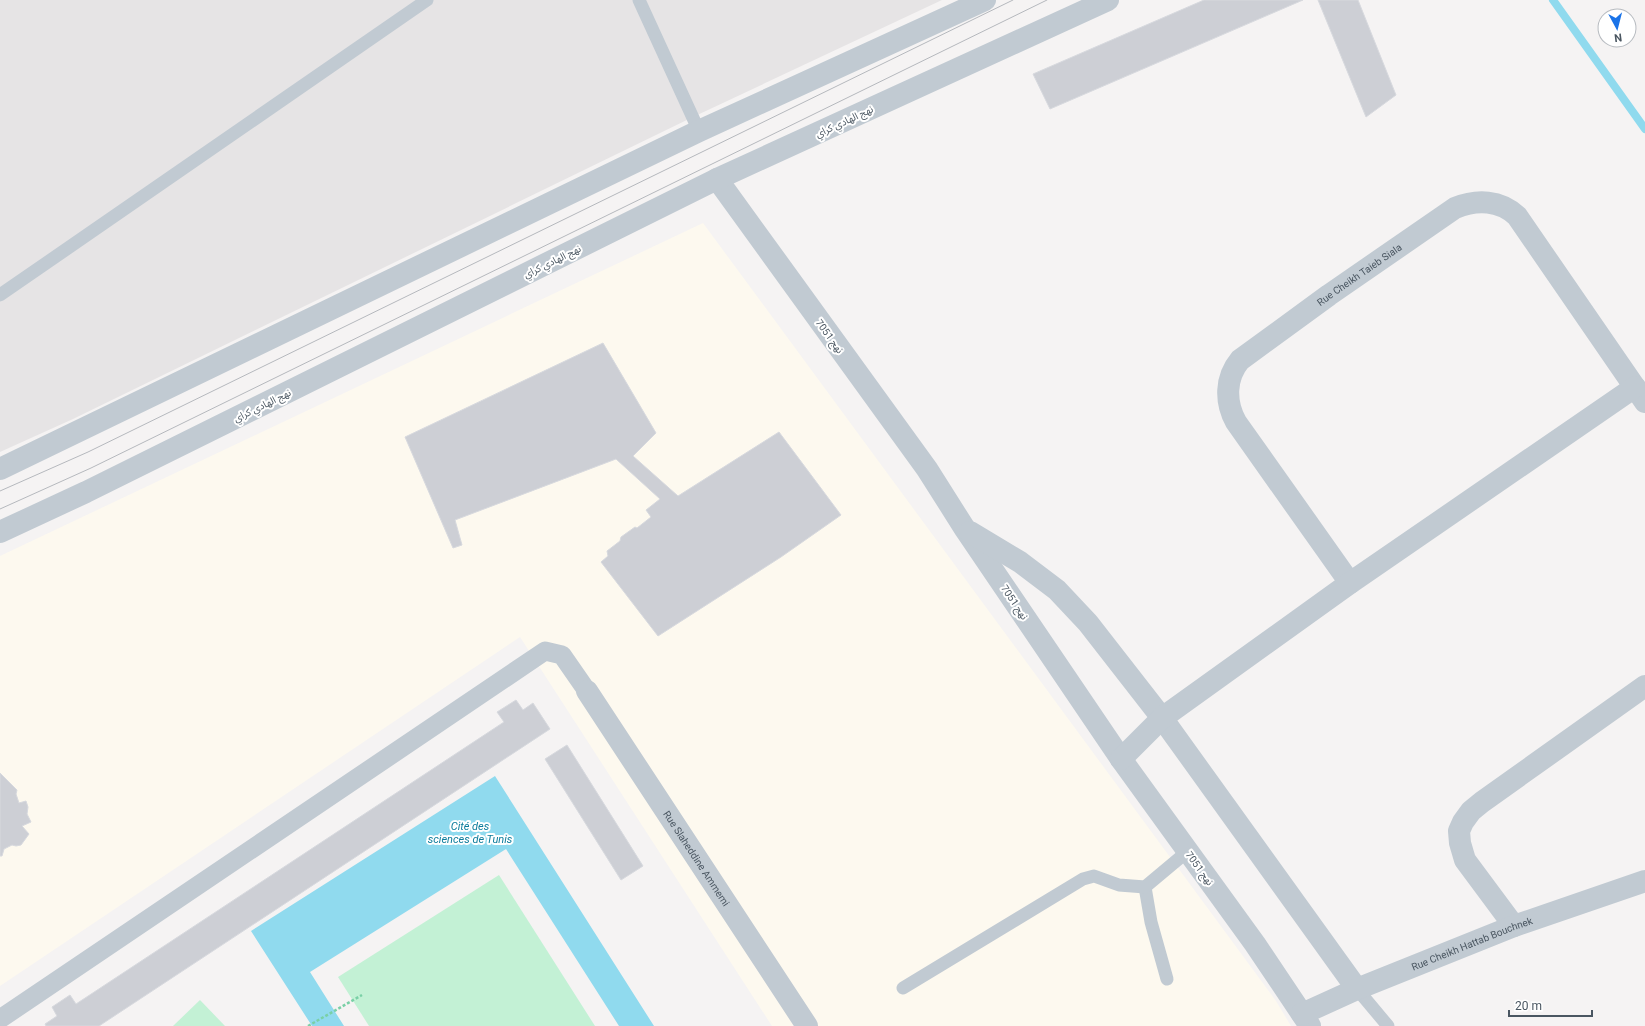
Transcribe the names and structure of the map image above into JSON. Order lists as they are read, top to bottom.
{
  "streets": {
    "street": [
      "نهج الهادي كراي",
      "Rue Cheikh Taieb Siala",
      "نهج 7051",
      "Rue Slaheddine Ammemi",
      "Rue Cheikh Hattab Bouchnek"
    ]
  },
  "crossings": [
    ["نهج الهادي كراي", "نهج 7051"],
    ["نهج 7051", "Rue Cheikh Hattab Bouchnek"]
  ],
  "water": ["Cité des sciences de Tunis"],
  "scale_bar": "20 m",
  "north": "bottom"
}
